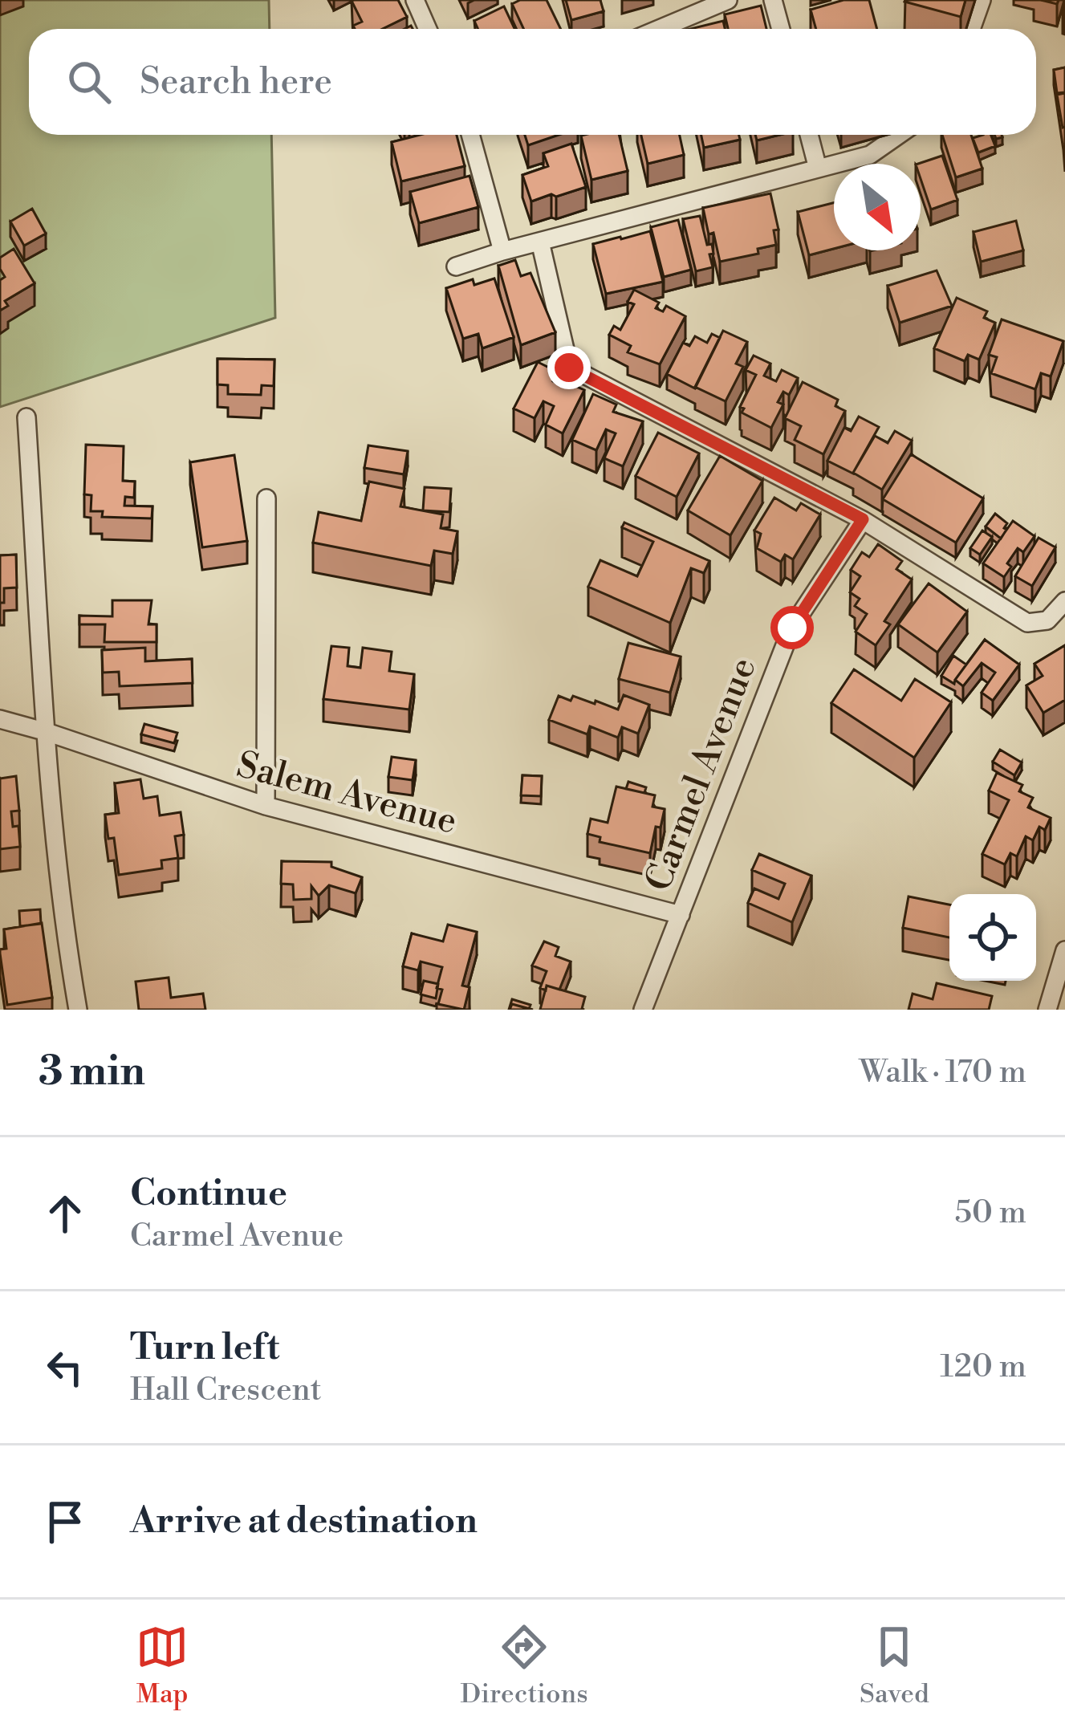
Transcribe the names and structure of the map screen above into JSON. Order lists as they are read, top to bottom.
{
  "streets": {
    "street": ["Carmel Avenue", "Salem Avenue"]
  },
  "crossings": [
    ["Carmel Avenue", "Salem Avenue"]
  ],
  "north": "bottom right",
  "page": {
    "search": "Search here",
    "heading": ["3 min", "Walk · 170 m"],
    "list": [
      ["Continue", "Carmel Avenue", "50 m"],
      ["Turn left", "Hall Crescent", "120 m"],
      "Arrive at destination"
    ],
    "nav": ["Map", "Directions", "Saved"]
  }
}
